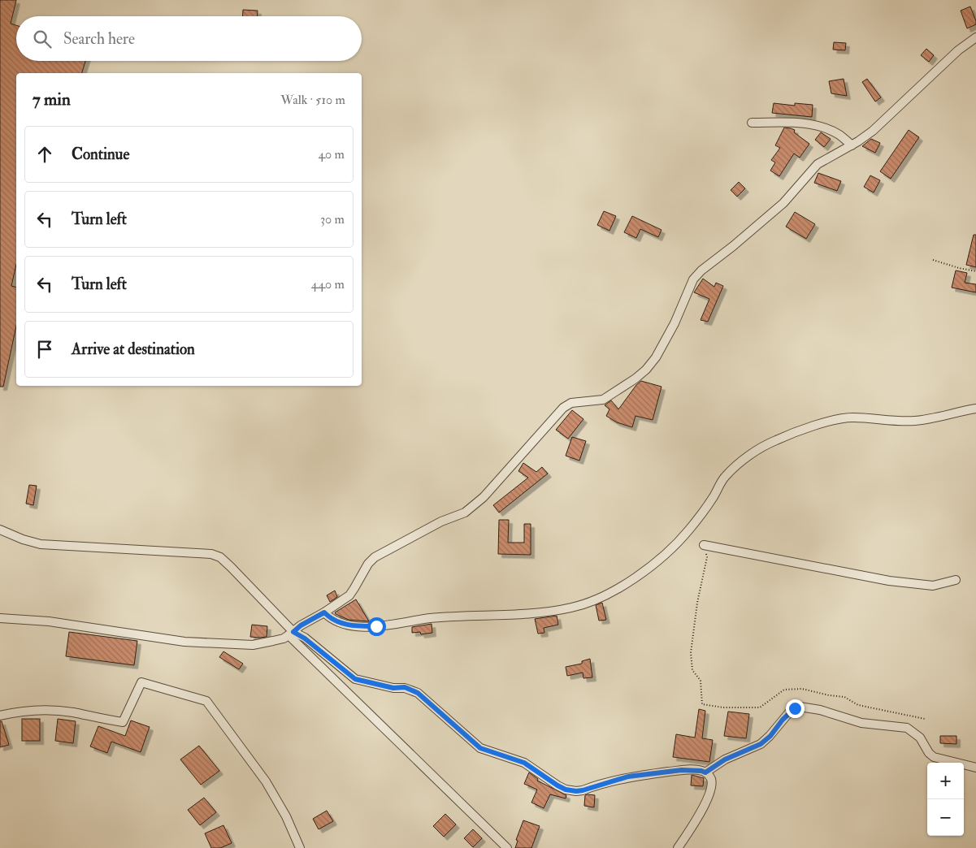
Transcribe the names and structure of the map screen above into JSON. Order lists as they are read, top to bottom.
{
  "page": {
    "search": "Search here",
    "heading": ["7 min", "Walk · 510 m"],
    "list": [
      ["Continue", "40 m"],
      ["Turn left", "30 m"],
      ["Turn left", "440 m"],
      "Arrive at destination"
    ],
    "map_buttons": ["+", "−"]
  }
}
